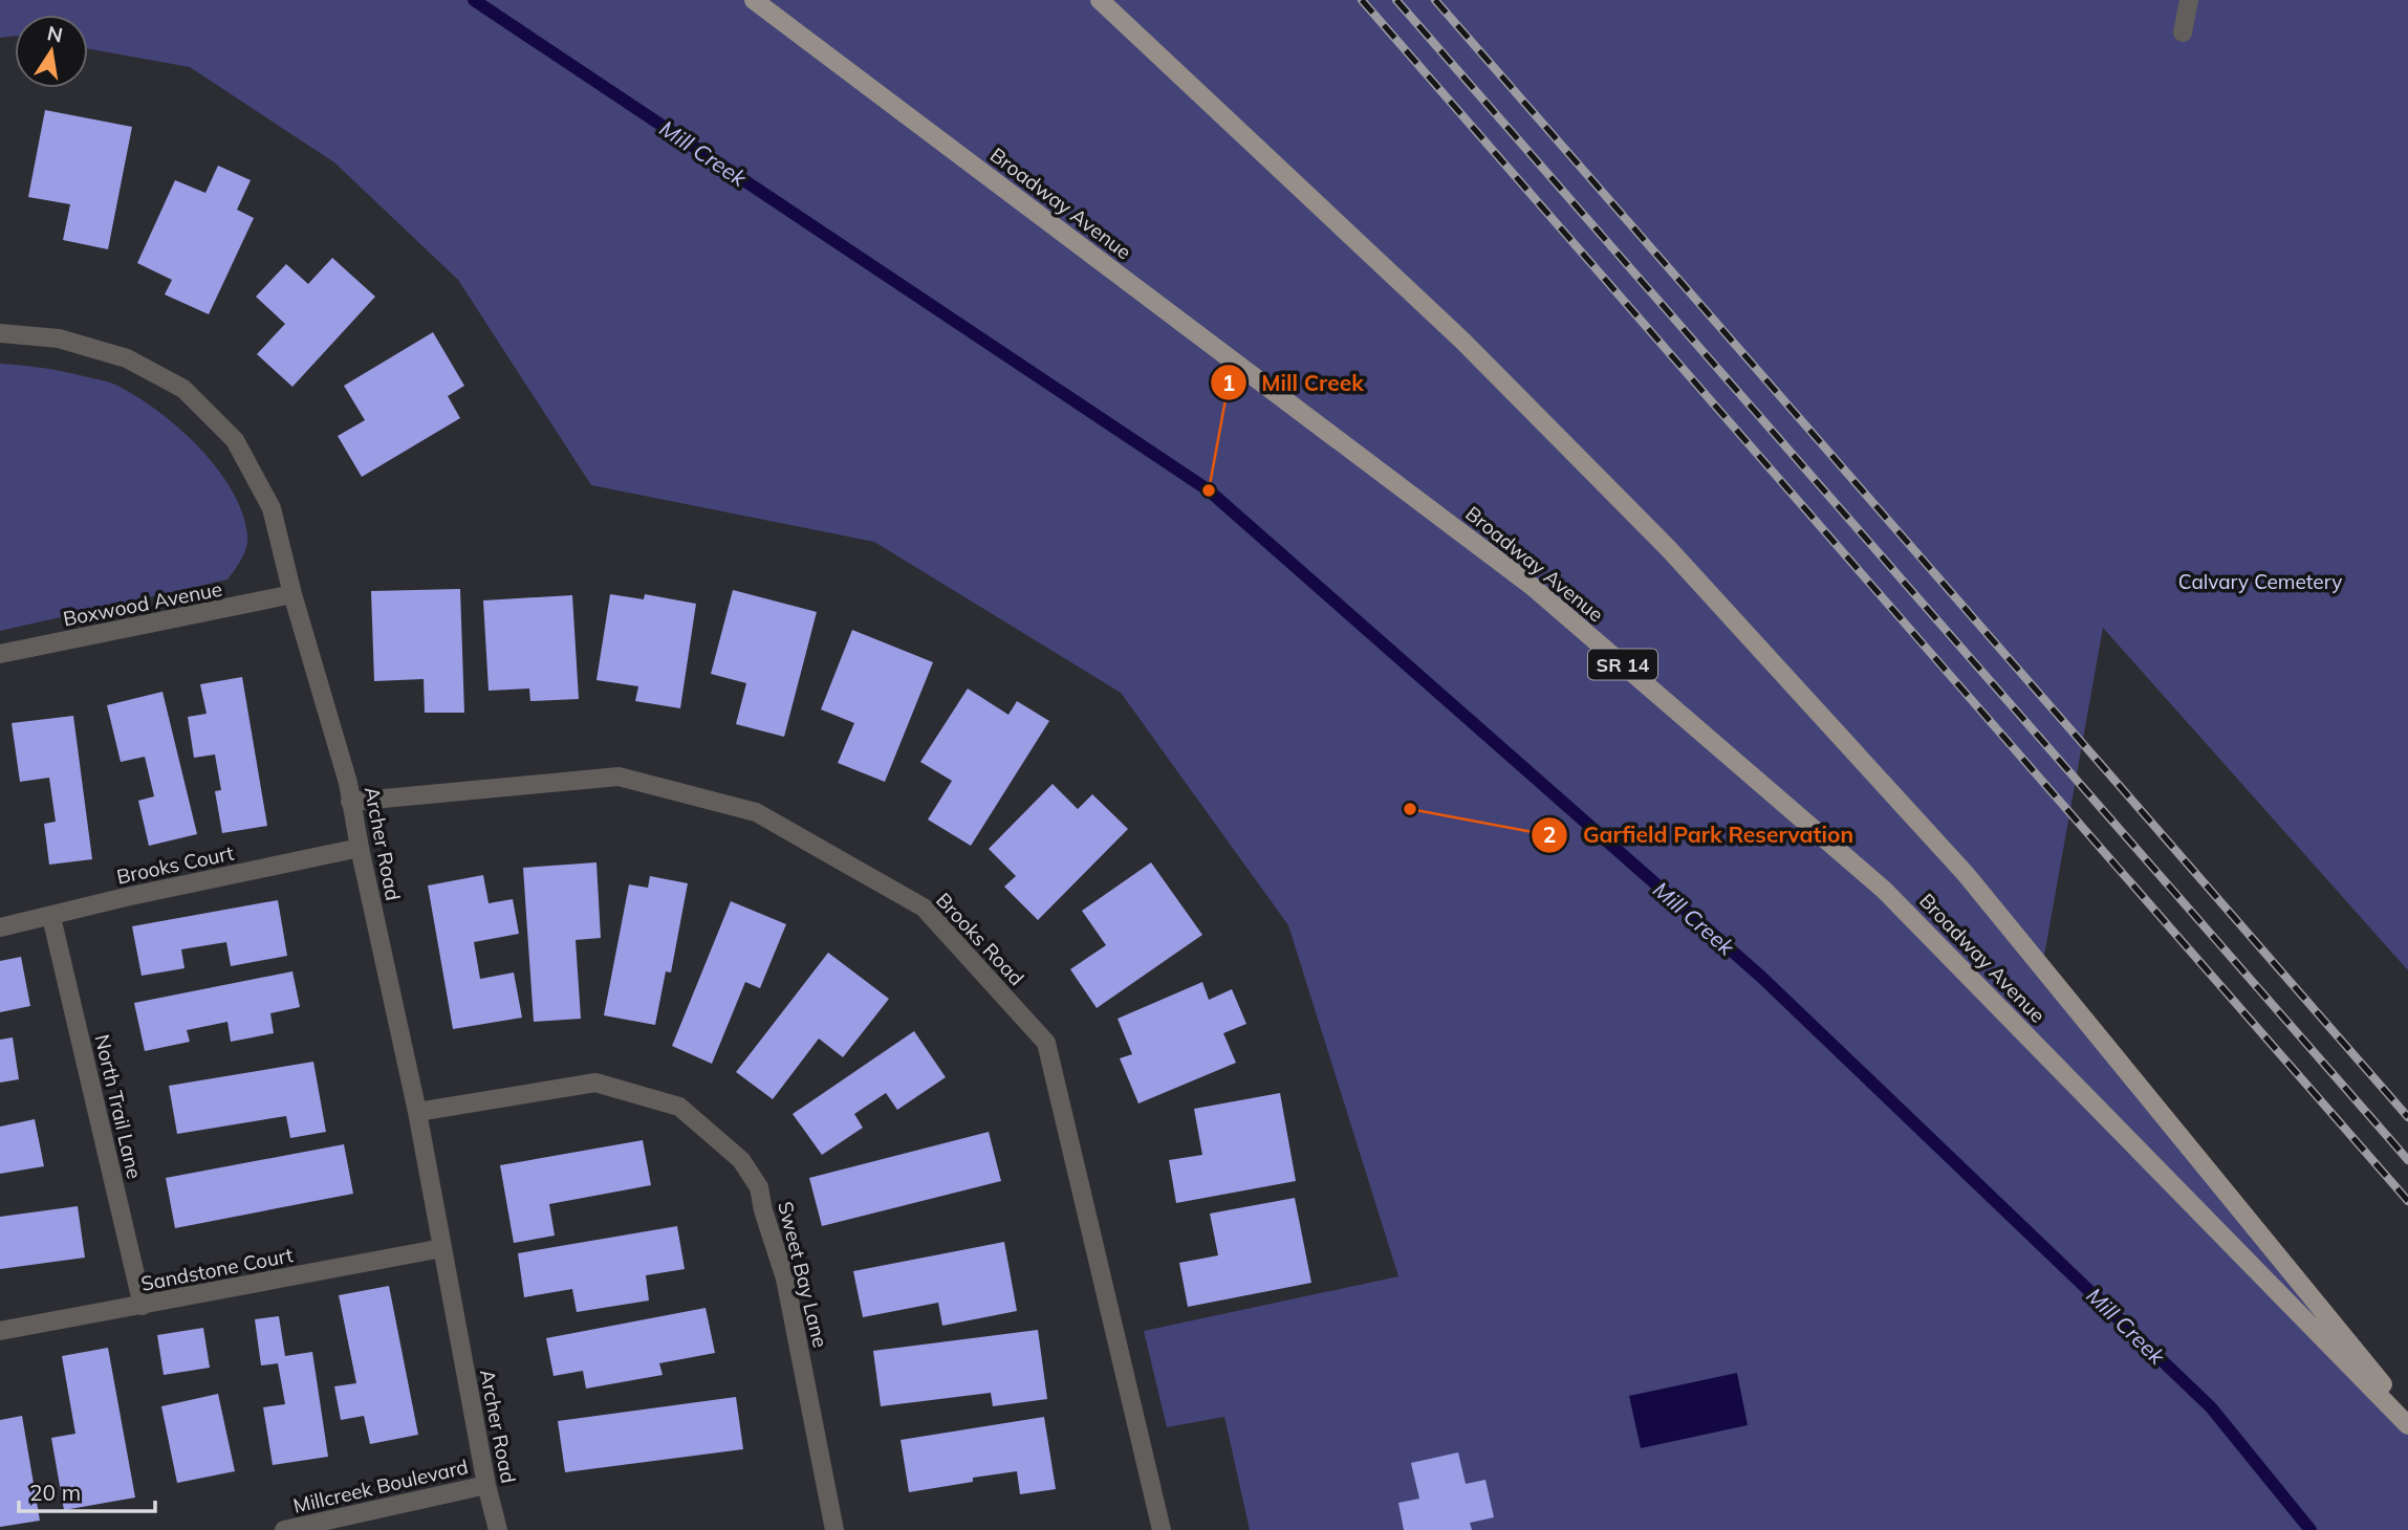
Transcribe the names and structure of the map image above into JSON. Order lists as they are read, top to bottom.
{
  "streets": {
    "main road": ["Broadway Avenue", "SR 14"],
    "street": [
      "Boxwood Avenue",
      "Archer Road",
      "Brooks Court",
      "Brooks Road",
      "North Trail Lane",
      "Sandstone Court",
      "Sweet Bay Lane",
      "Millcreek Boulevard"
    ]
  },
  "crossings": [
    ["Boxwood Avenue", "Archer Road"],
    ["Archer Road", "Brooks Court"],
    ["Archer Road", "Brooks Road"],
    ["Archer Road", "Sandstone Court"],
    ["Archer Road", "Sweet Bay Lane"],
    ["Archer Road", "Millcreek Boulevard"],
    ["Brooks Court", "North Trail Lane"],
    ["North Trail Lane", "Sandstone Court"]
  ],
  "water": ["Mill Creek"],
  "parks": ["Calvary Cemetery"],
  "places": ["Mill Creek", "Garfield Park Reservation"],
  "scale_bar": "20 m",
  "north": "top"
}
